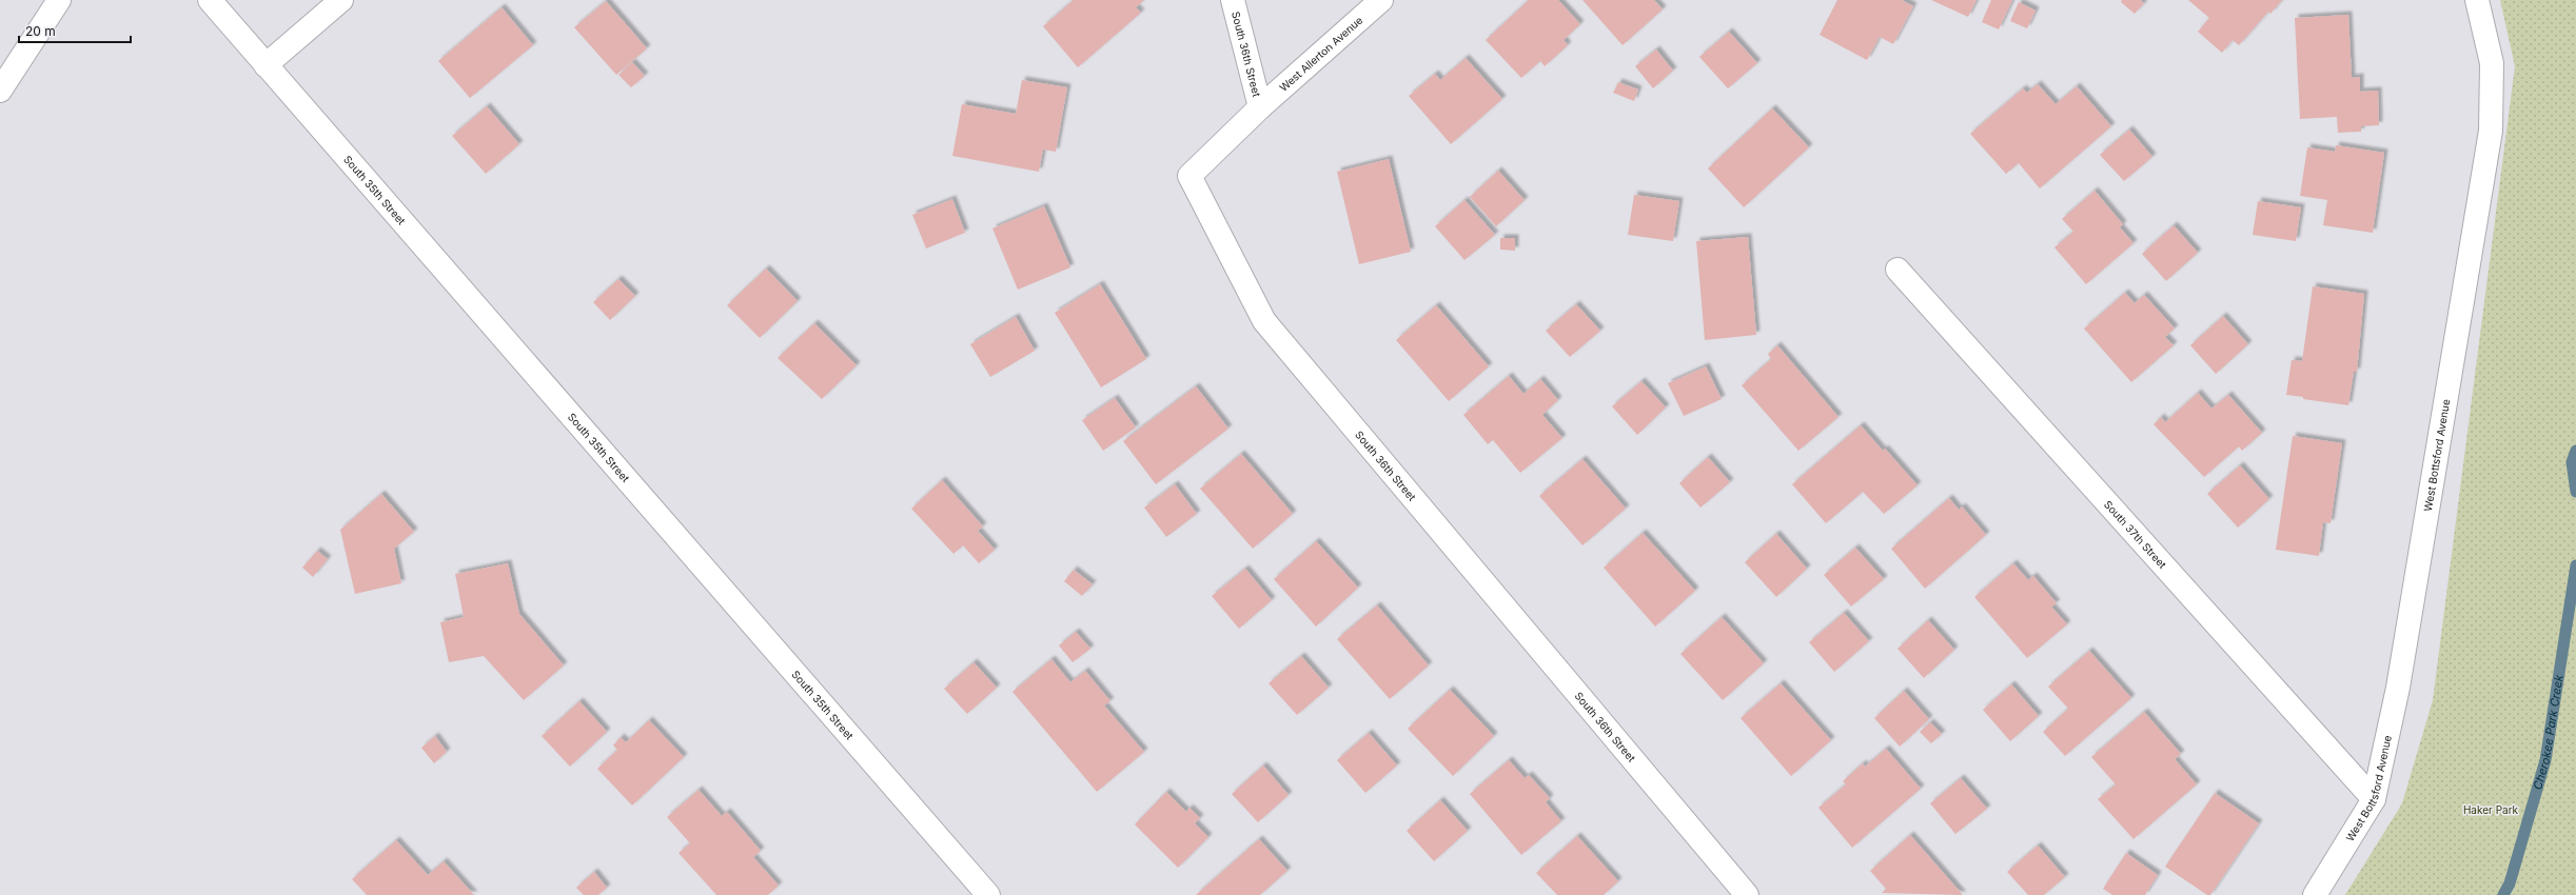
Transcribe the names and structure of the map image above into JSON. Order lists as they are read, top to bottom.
{
  "streets": {
    "main road": [
      "South 36th Street",
      "West Allerton Avenue",
      "South 35th Street",
      "West Bottsford Avenue",
      "South 37th Street"
    ]
  },
  "crossings": [
    ["South 36th Street", "West Allerton Avenue"],
    ["West Bottsford Avenue", "South 37th Street"]
  ],
  "water": ["Cherokee Park Creek"],
  "parks": ["Haker Park"],
  "scale_bar": "20 m"
}
